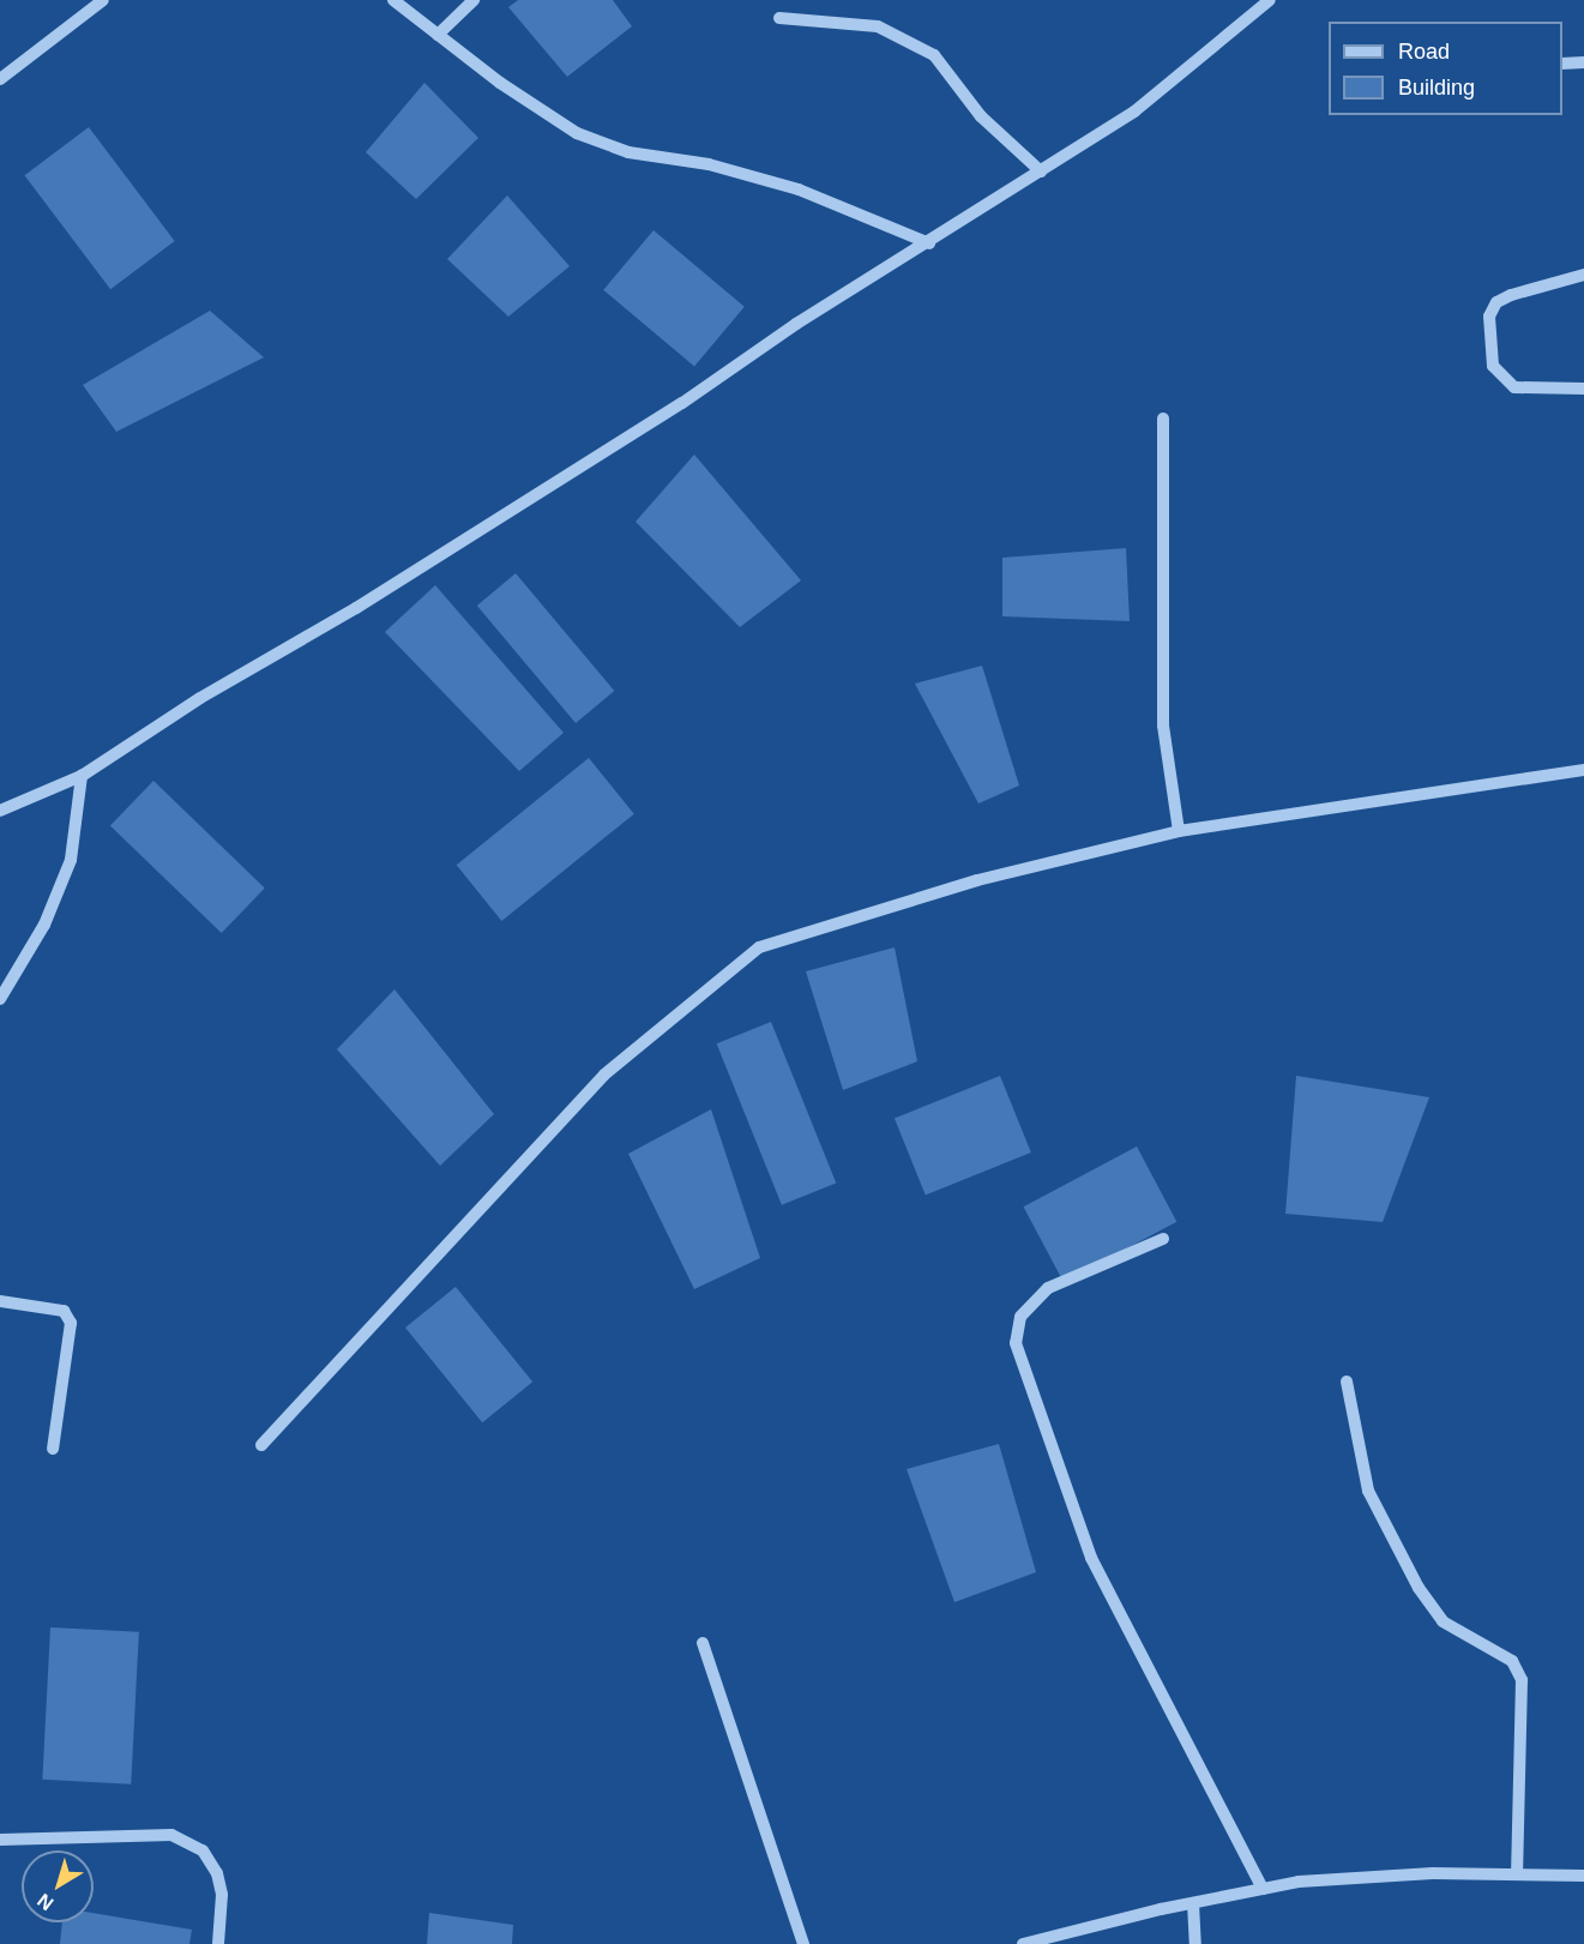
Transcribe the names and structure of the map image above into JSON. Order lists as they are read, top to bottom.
{
  "legend": ["Road", "Building"],
  "north": "bottom left"
}
